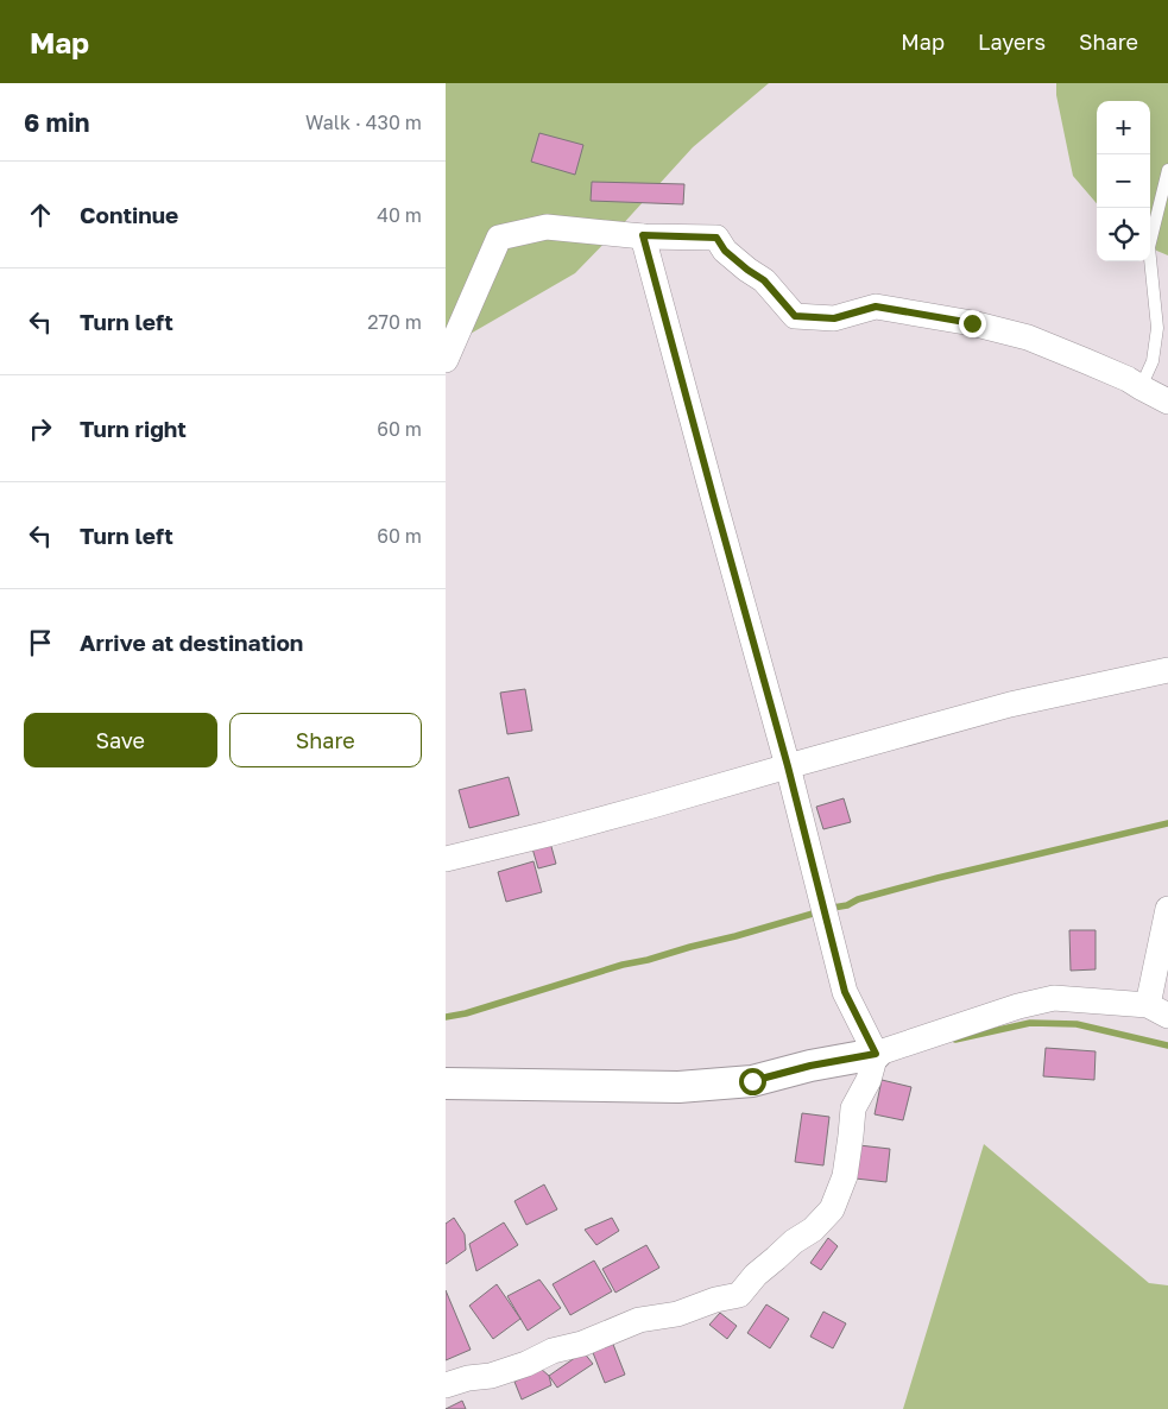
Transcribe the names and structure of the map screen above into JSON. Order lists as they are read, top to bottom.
{
  "page": {
    "header": "Map",
    "nav": ["Map", "Layers", "Share"],
    "heading": ["6 min", "Walk · 430 m"],
    "map_buttons": ["+", "−"],
    "list": [
      ["Continue", "40 m"],
      ["Turn left", "270 m"],
      ["Turn right", "60 m"],
      ["Turn left", "60 m"],
      "Arrive at destination"
    ],
    "buttons": ["Save", "Share"]
  }
}
